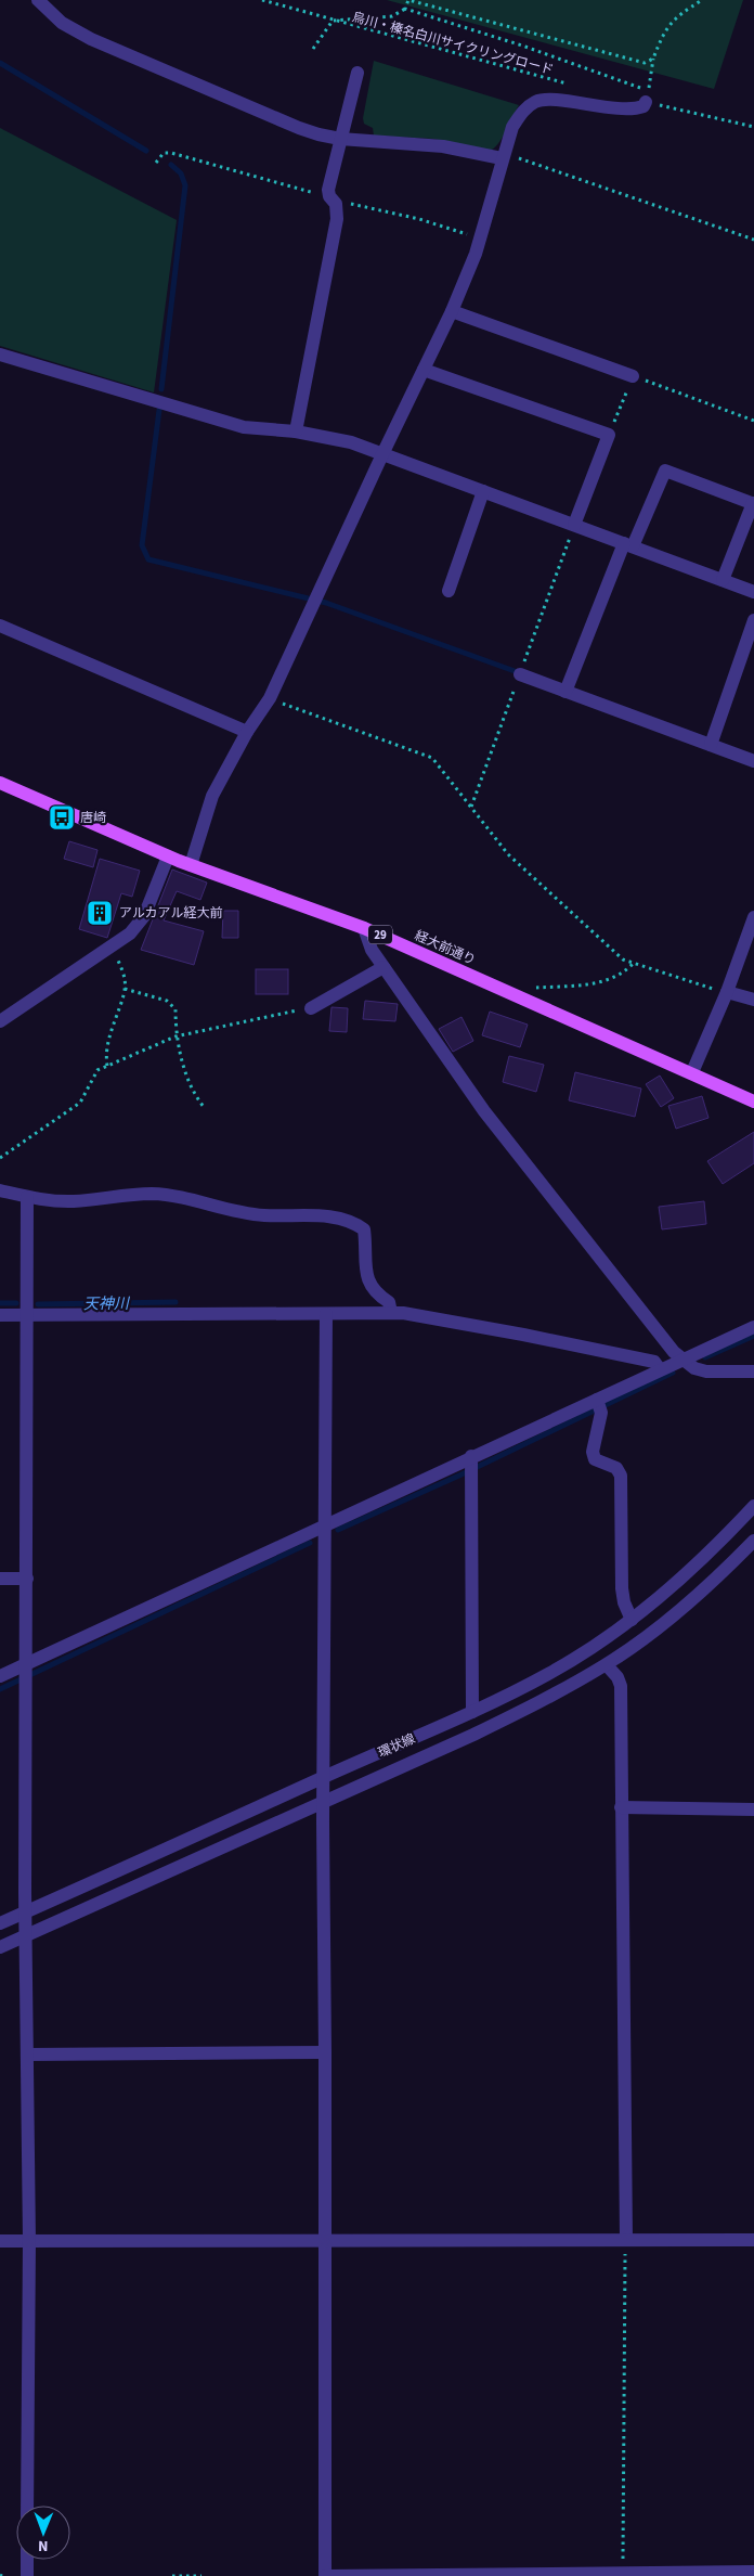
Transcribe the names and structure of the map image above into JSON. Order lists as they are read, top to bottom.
{
  "streets": {
    "main road": ["29", "経大前通り"],
    "street": ["環状線"],
    "path": ["烏川・榛名白川サイクリングロード"]
  },
  "water": ["天神川"],
  "places": {
    "bus stop": ["唐崎"],
    "building": ["アルカアル経大前"]
  },
  "north": "bottom"
}
